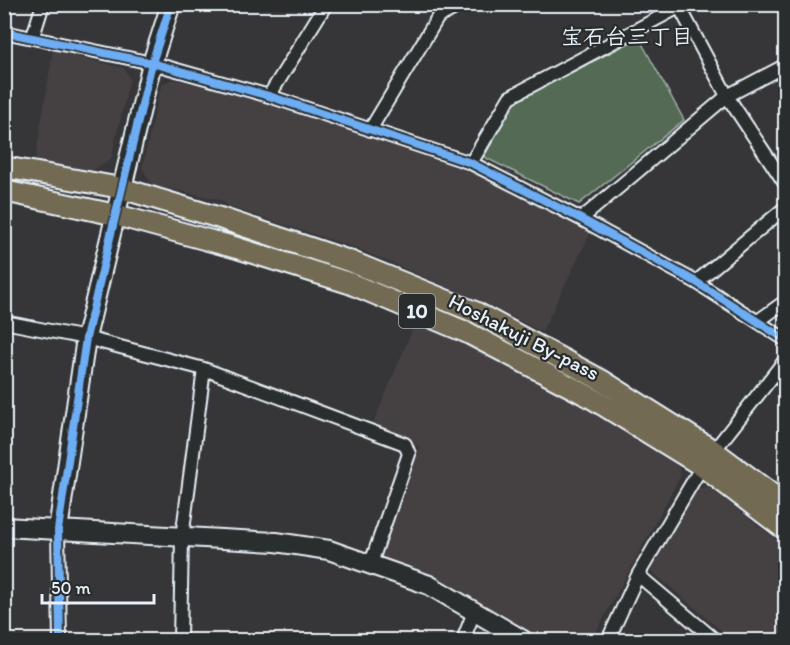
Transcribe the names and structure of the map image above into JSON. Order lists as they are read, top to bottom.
{
  "streets": {
    "main road": ["10", "Hoshakuji By-pass"]
  },
  "districts": ["宝石台三丁目"],
  "scale_bar": "50 m"
}
